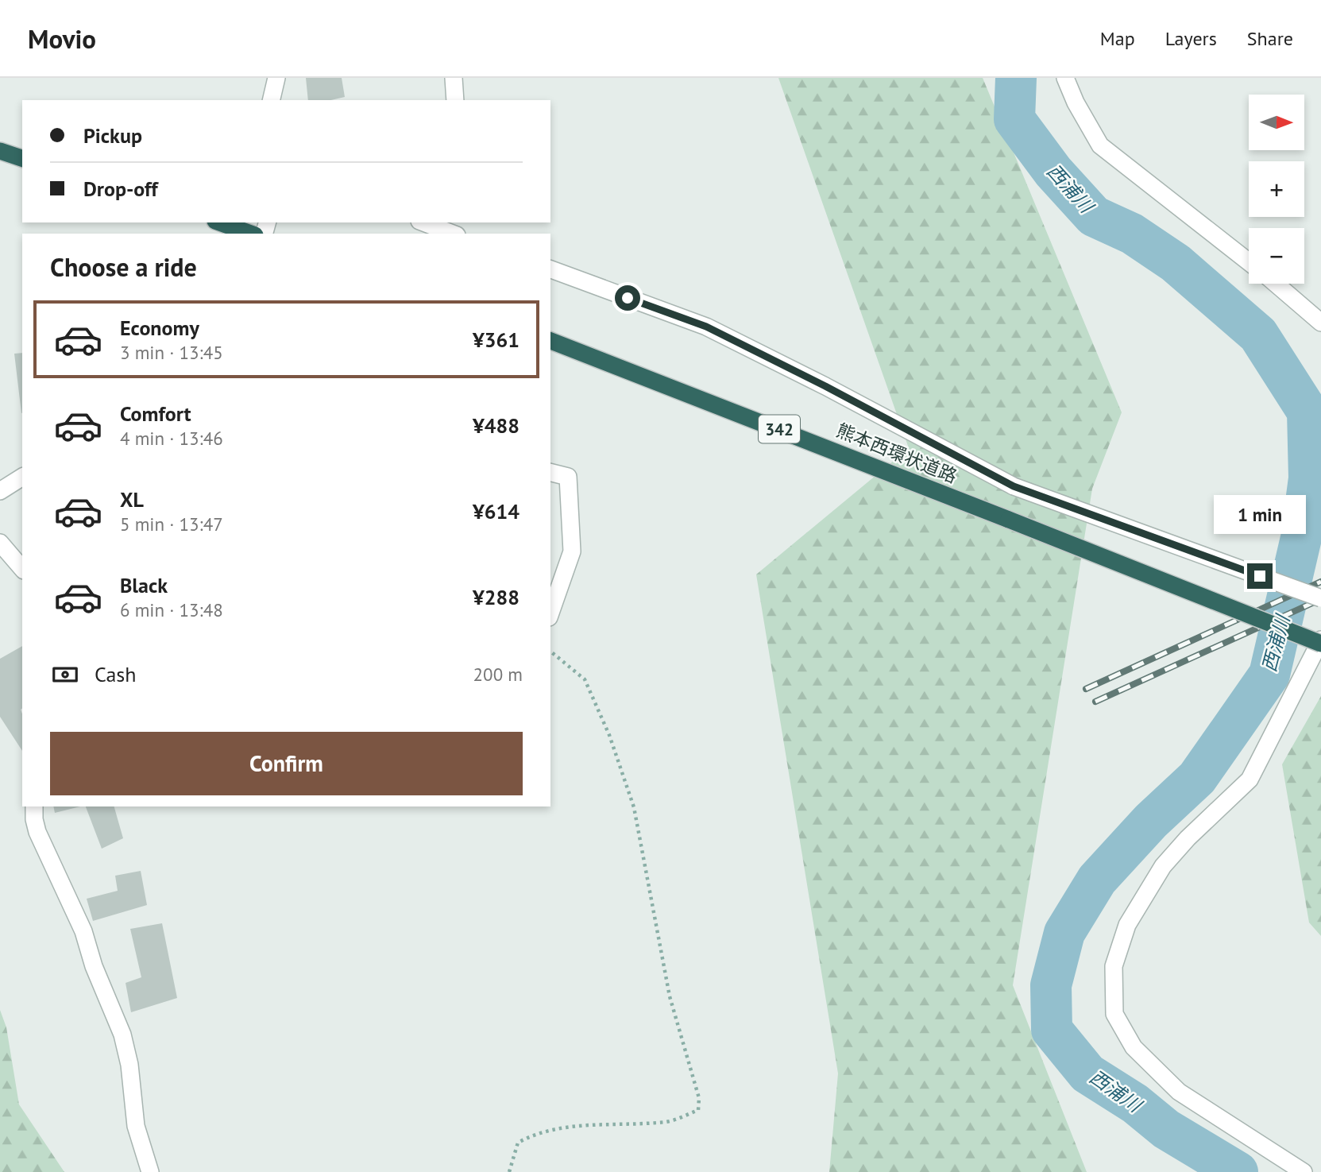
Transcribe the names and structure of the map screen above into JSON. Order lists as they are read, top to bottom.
{
  "streets": {
    "highway": ["342", "熊本西環状道路"]
  },
  "water": ["西浦川"],
  "north": "right",
  "page": {
    "header": "Movio",
    "nav": ["Map", "Layers", "Share"],
    "map_buttons": ["+", "−"],
    "banner": ["Pickup", "Drop-off"],
    "heading": "Choose a ride",
    "list": [
      {
        "name": "Economy",
        "note": "3 min · 13:45",
        "value": "¥361"
      },
      {
        "name": "Comfort",
        "note": "4 min · 13:46",
        "value": "¥488"
      },
      {
        "name": "XL",
        "note": "5 min · 13:47",
        "value": "¥614"
      },
      {
        "name": "Black",
        "note": "6 min · 13:48",
        "value": "¥288"
      }
    ],
    "bubble": "1 min",
    "pay": ["Cash", "200 m"],
    "buttons": "Confirm"
  }
}
